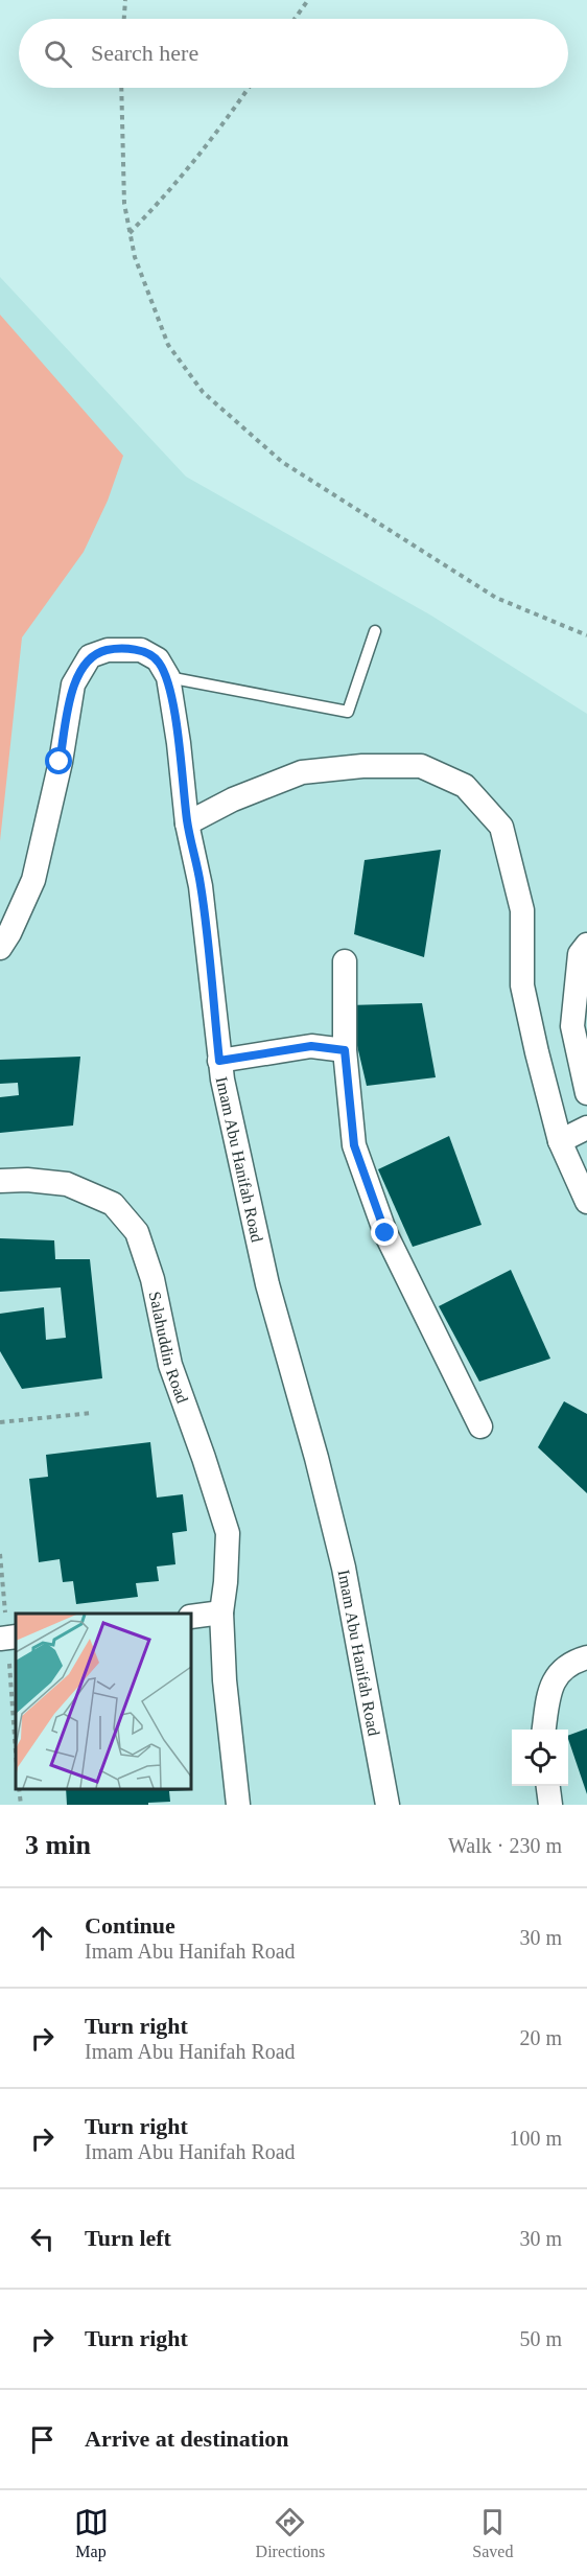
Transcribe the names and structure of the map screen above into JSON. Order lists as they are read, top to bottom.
{
  "streets": {
    "street": ["Imam Abu Hanifah Road", "Salahuddin Road"]
  },
  "page": {
    "search": "Search here",
    "heading": ["3 min", "Walk · 230 m"],
    "list": [
      ["Continue", "Imam Abu Hanifah Road", "30 m"],
      ["Turn right", "Imam Abu Hanifah Road", "20 m"],
      ["Turn right", "Imam Abu Hanifah Road", "100 m"],
      ["Turn left", "30 m"],
      ["Turn right", "50 m"],
      "Arrive at destination"
    ],
    "nav": ["Map", "Directions", "Saved"]
  }
}
